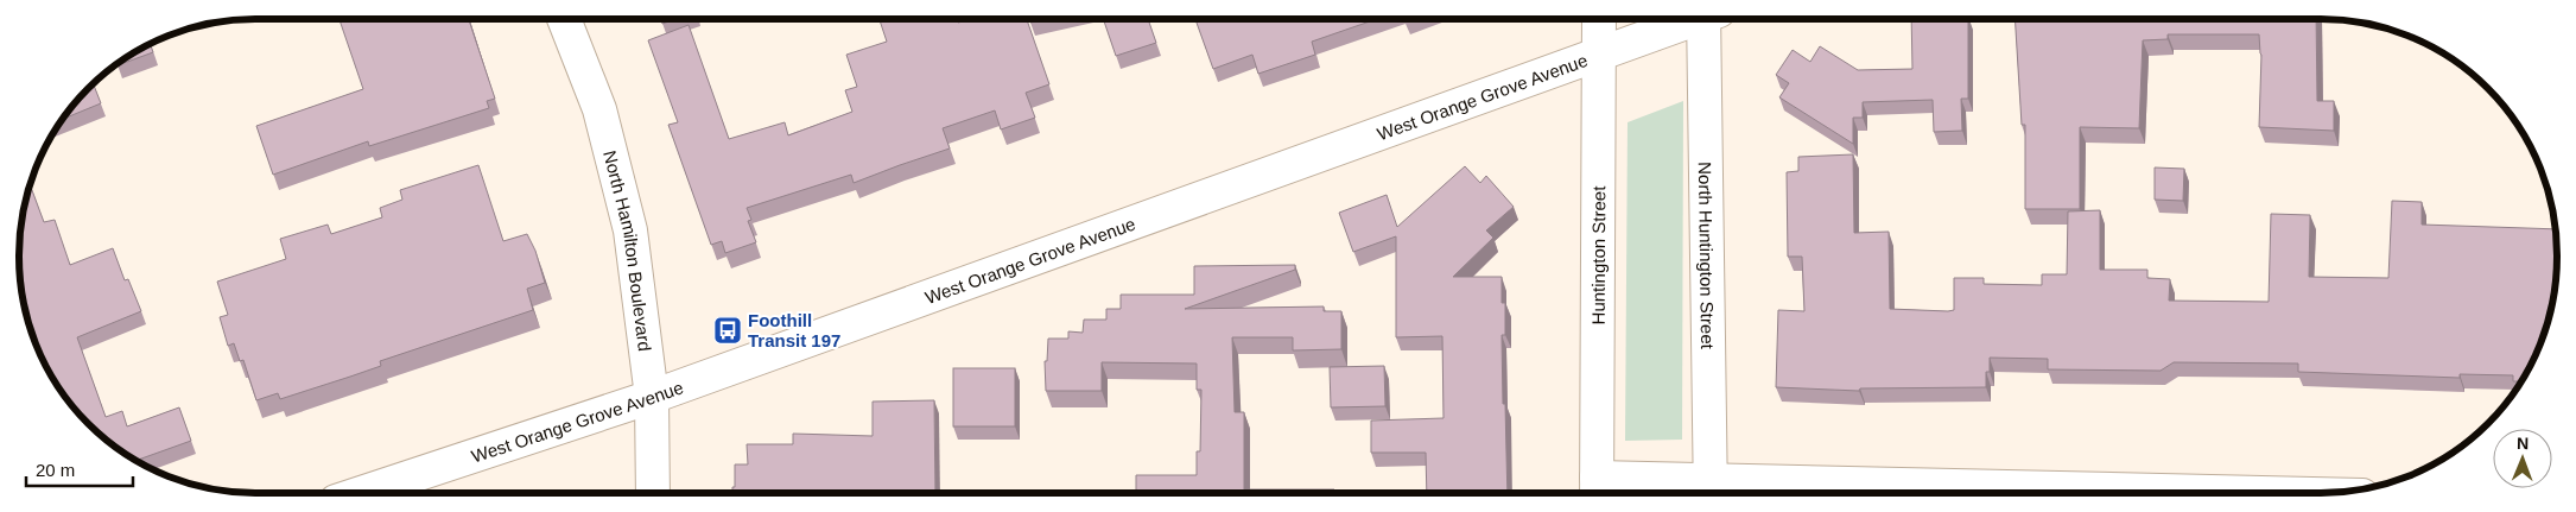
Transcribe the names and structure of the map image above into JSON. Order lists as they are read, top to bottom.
{
  "streets": {
    "street": [
      "West Orange Grove Avenue",
      "North Hamilton Boulevard",
      "Huntington Street",
      "North Huntington Street"
    ]
  },
  "crossings": [
    ["West Orange Grove Avenue", "North Hamilton Boulevard"],
    ["West Orange Grove Avenue", "Huntington Street"]
  ],
  "places": {
    "bus stop": ["Foothill Transit 197"]
  },
  "scale_bar": "20 m",
  "north": "top"
}
